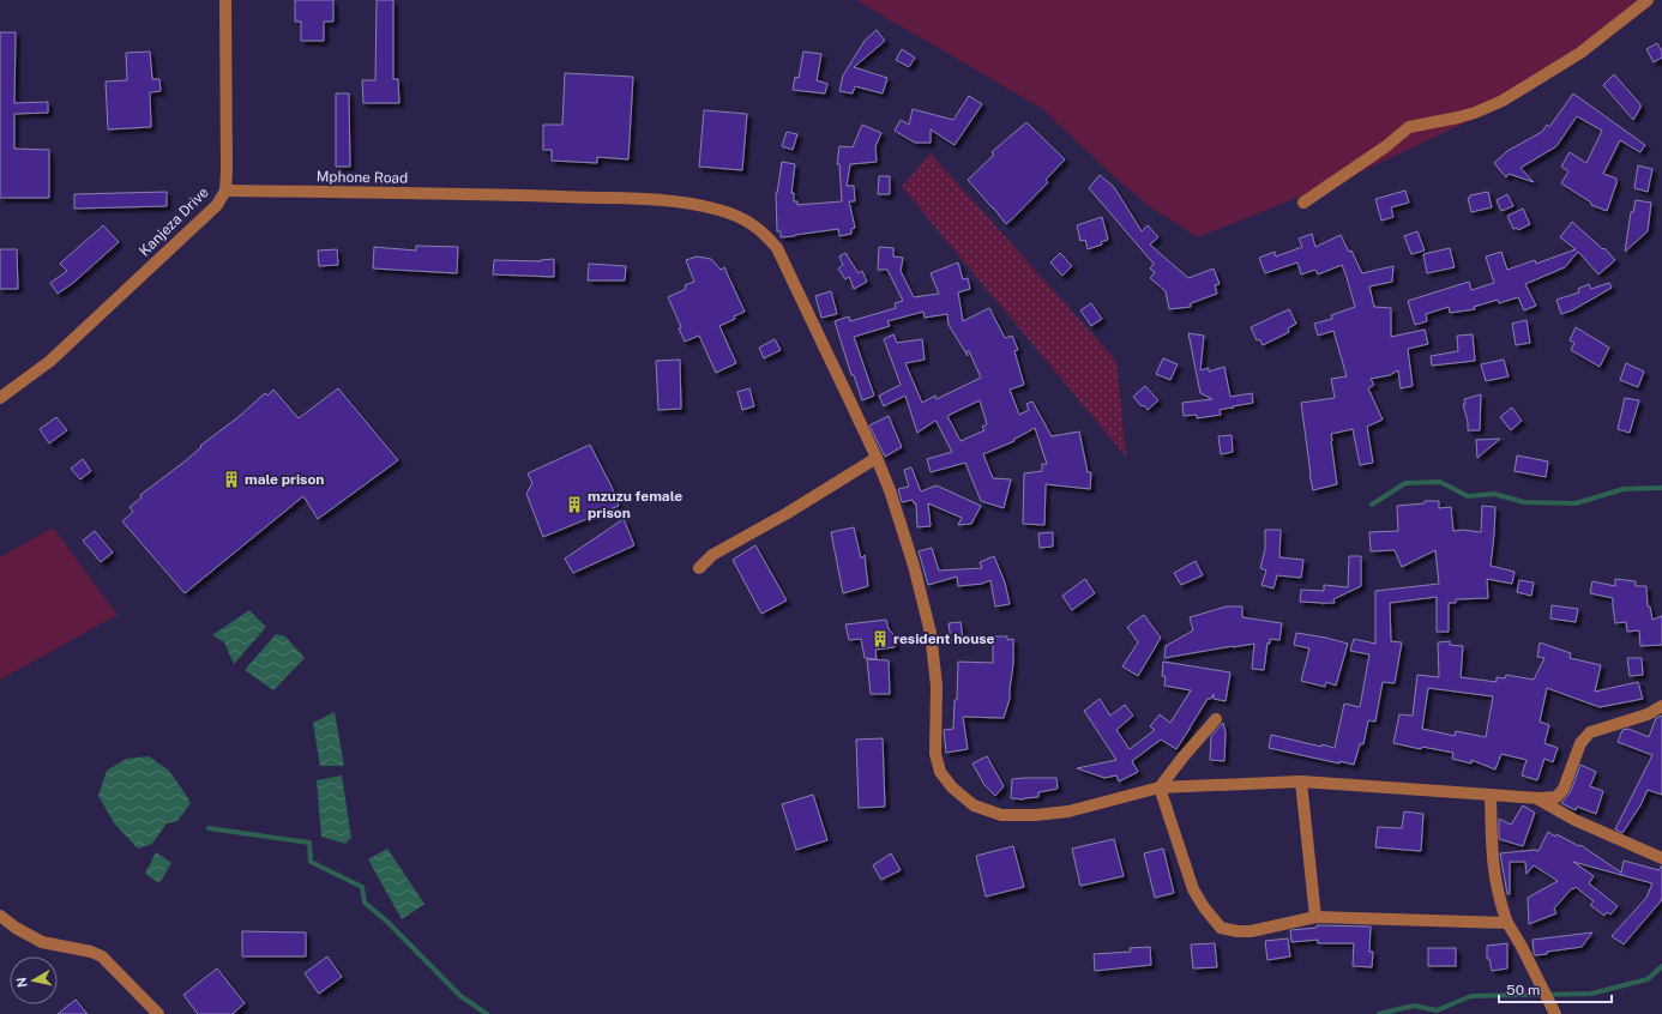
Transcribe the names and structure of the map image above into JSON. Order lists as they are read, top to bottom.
{
  "streets": {
    "street": ["Mphone Road", "Kanjeza Drive"]
  },
  "crossings": [
    ["Mphone Road", "Kanjeza Drive"]
  ],
  "places": {
    "building": ["male prison", "mzuzu female prison", "resident house"]
  },
  "scale_bar": "50 m",
  "north": "left"
}
